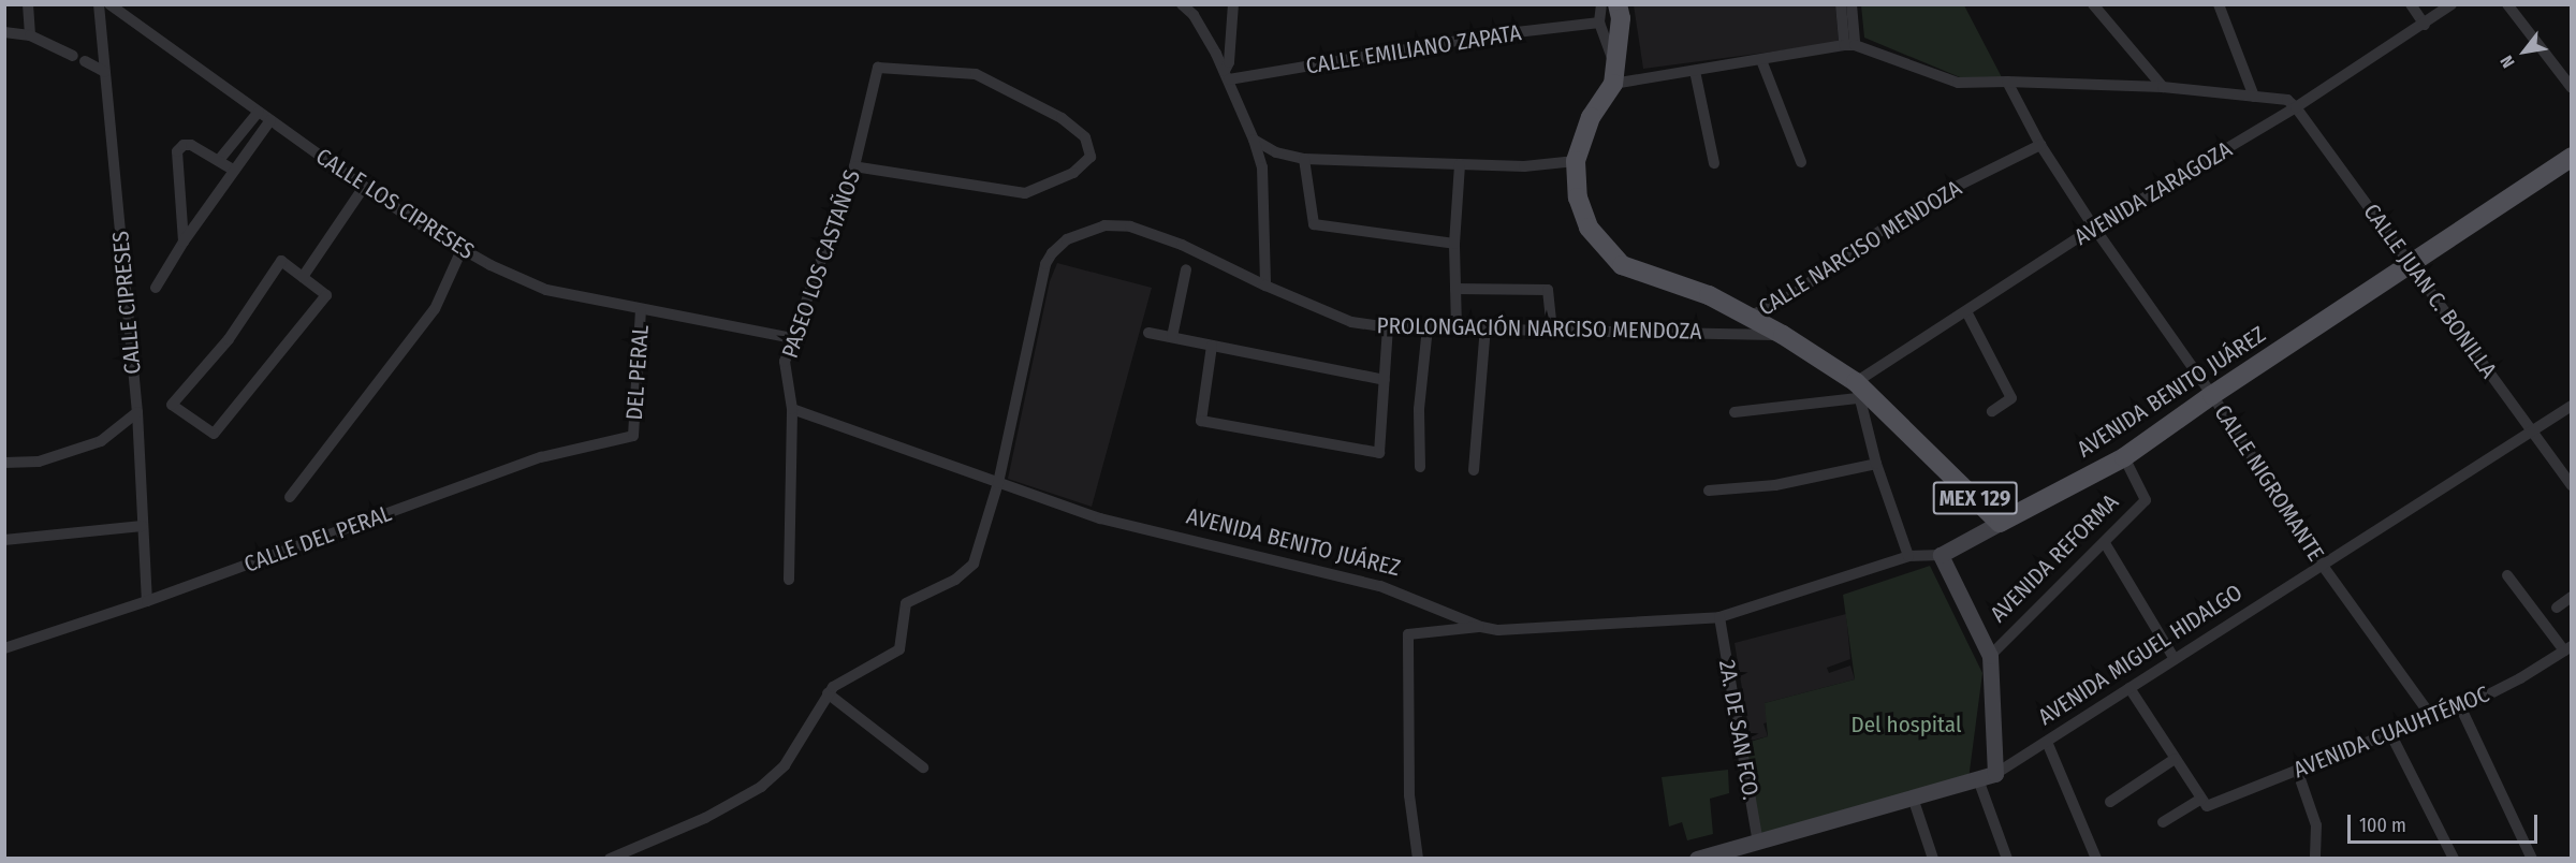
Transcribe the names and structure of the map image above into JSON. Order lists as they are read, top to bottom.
{
  "streets": {
    "main road": ["AVENIDA BENITO JUÁREZ", "MEX 129", "AVENIDA MIGUEL HIDALGO"],
    "street": [
      "CALLE EMILIANO ZAPATA",
      "AVENIDA ZARAGOZA",
      "CALLE LOS CIPRESES",
      "CALLE NARCISO MENDOZA",
      "PASEO LOS CASTAÑOS",
      "CALLE JUAN C. BONILLA",
      "CALLE CIPRESES",
      "PROLONGACIÓN NARCISO MENDOZA",
      "DEL PERAL",
      "CALLE NIGROMANTE",
      "CALLE DEL PERAL",
      "AVENIDA REFORMA",
      "2A. DE SAN FCO.",
      "AVENIDA CUAUHTÉMOC"
    ]
  },
  "crossings": [
    ["AVENIDA ZARAGOZA", "CALLE JUAN C. BONILLA"],
    ["AVENIDA ZARAGOZA", "CALLE NIGROMANTE"],
    ["AVENIDA ZARAGOZA", "MEX 129"],
    ["CALLE LOS CIPRESES", "PASEO LOS CASTAÑOS"],
    ["CALLE LOS CIPRESES", "DEL PERAL"],
    ["CALLE NARCISO MENDOZA", "CALLE NIGROMANTE"],
    ["CALLE NARCISO MENDOZA", "MEX 129"],
    ["PASEO LOS CASTAÑOS", "AVENIDA BENITO JUÁREZ"],
    ["CALLE JUAN C. BONILLA", "AVENIDA BENITO JUÁREZ"],
    ["CALLE JUAN C. BONILLA", "AVENIDA MIGUEL HIDALGO"],
    ["CALLE CIPRESES", "CALLE DEL PERAL"],
    ["PROLONGACIÓN NARCISO MENDOZA", "AVENIDA BENITO JUÁREZ"],
    ["PROLONGACIÓN NARCISO MENDOZA", "MEX 129"],
    ["DEL PERAL", "CALLE DEL PERAL"],
    ["AVENIDA BENITO JUÁREZ", "CALLE NIGROMANTE"],
    ["AVENIDA BENITO JUÁREZ", "MEX 129"],
    ["AVENIDA BENITO JUÁREZ", "AVENIDA REFORMA"],
    ["AVENIDA BENITO JUÁREZ", "2A. DE SAN FCO."],
    ["CALLE NIGROMANTE", "AVENIDA MIGUEL HIDALGO"],
    ["CALLE NIGROMANTE", "AVENIDA CUAUHTÉMOC"],
    ["AVENIDA MIGUEL HIDALGO", "2A. DE SAN FCO."]
  ],
  "parks": ["Del hospital"],
  "scale_bar": "100 m",
  "north": "bottom left"
}
